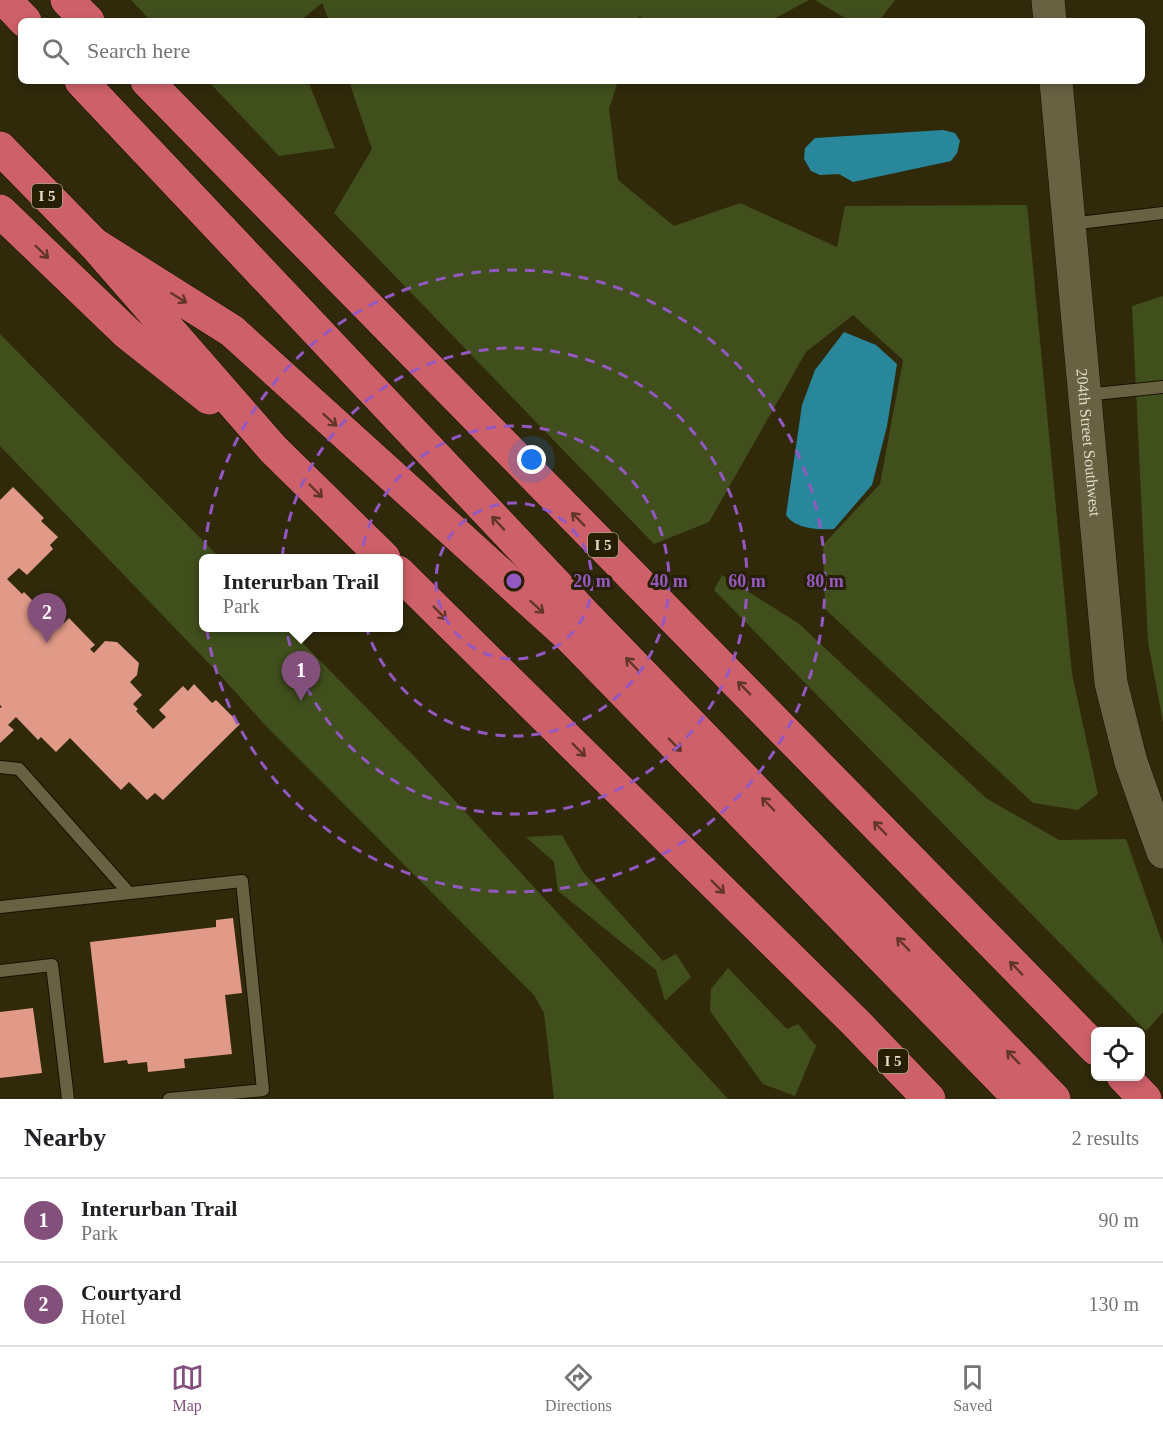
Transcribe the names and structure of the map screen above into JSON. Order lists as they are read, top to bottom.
{
  "streets": {
    "highway": ["I 5"],
    "street": ["204th Street Southwest"]
  },
  "page": {
    "search": "Search here",
    "popup": ["Interurban Trail", "Park"],
    "pins": ["2", "1"],
    "heading": ["Nearby", "2 results"],
    "list": [
      {
        "mark": "1",
        "name": "Interurban Trail",
        "note": "Park",
        "value": "90 m"
      },
      {
        "mark": "2",
        "name": "Courtyard",
        "note": "Hotel",
        "value": "130 m"
      }
    ],
    "nav": ["Map", "Directions", "Saved"]
  },
  "rings": [
    "20 m",
    "40 m",
    "60 m",
    "80 m"
  ]
}
